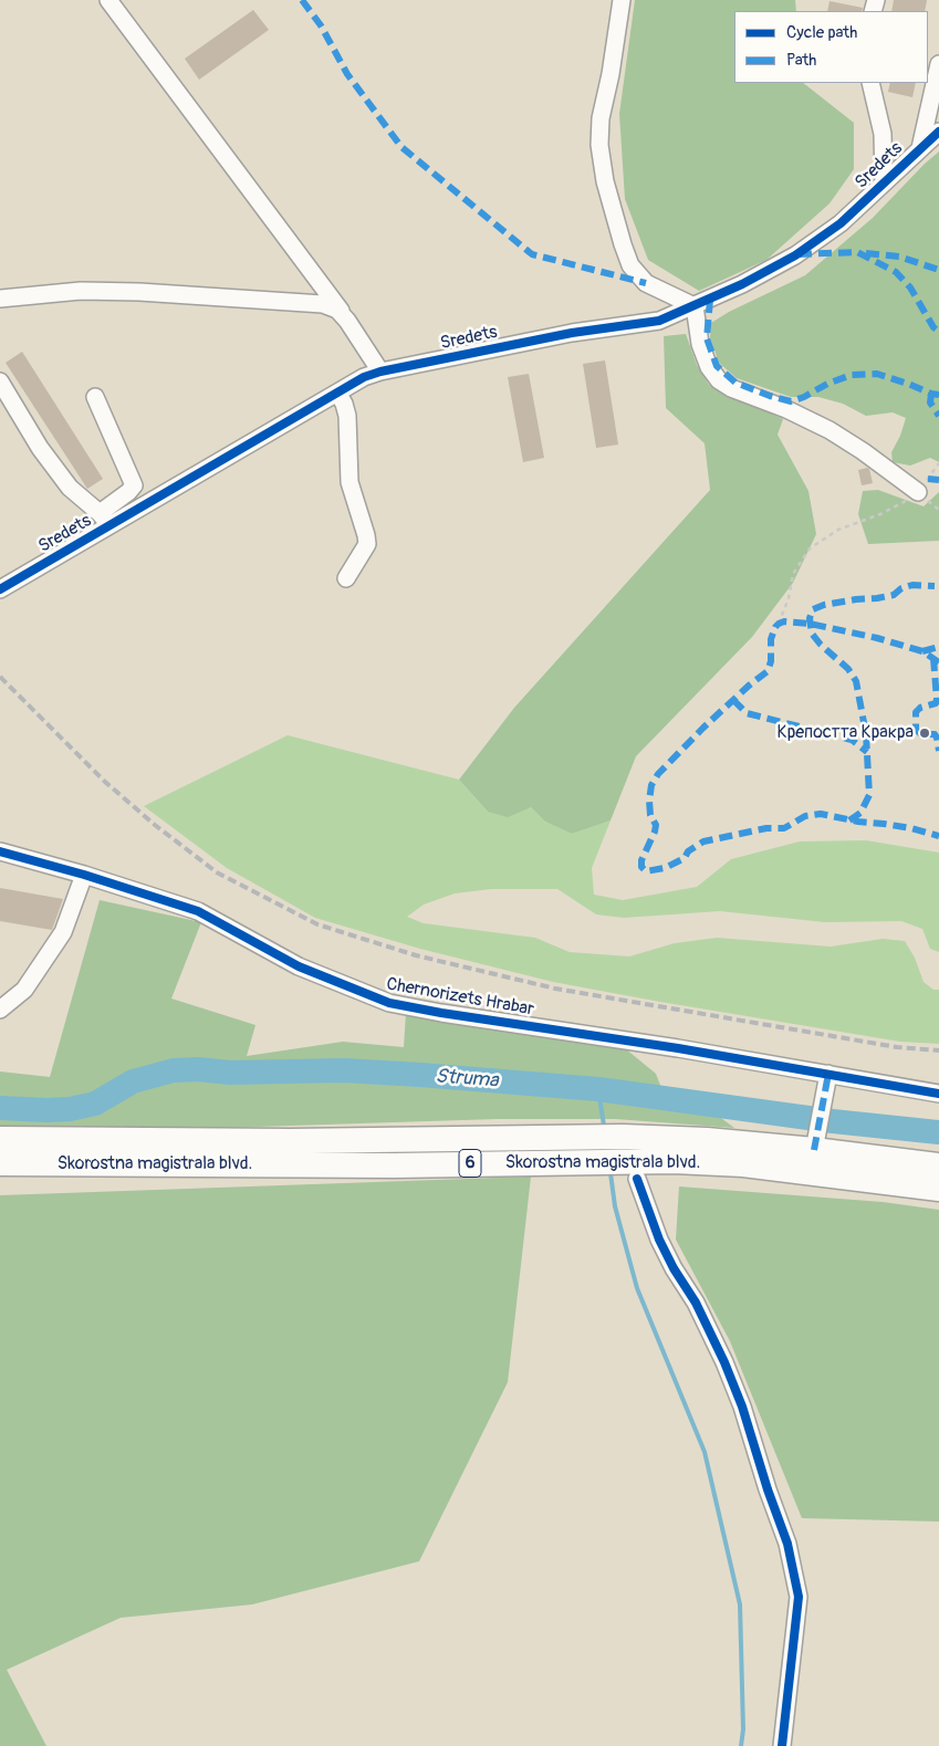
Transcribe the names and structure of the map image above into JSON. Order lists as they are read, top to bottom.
{
  "streets": {
    "highway": ["6", "Skorostna magistrala blvd."],
    "street": ["Sredets", "Chernorizets Hrabar"]
  },
  "water": ["Struma"],
  "places": ["Крепостта Кракра"],
  "legend": ["Cycle path", "Path"]
}
